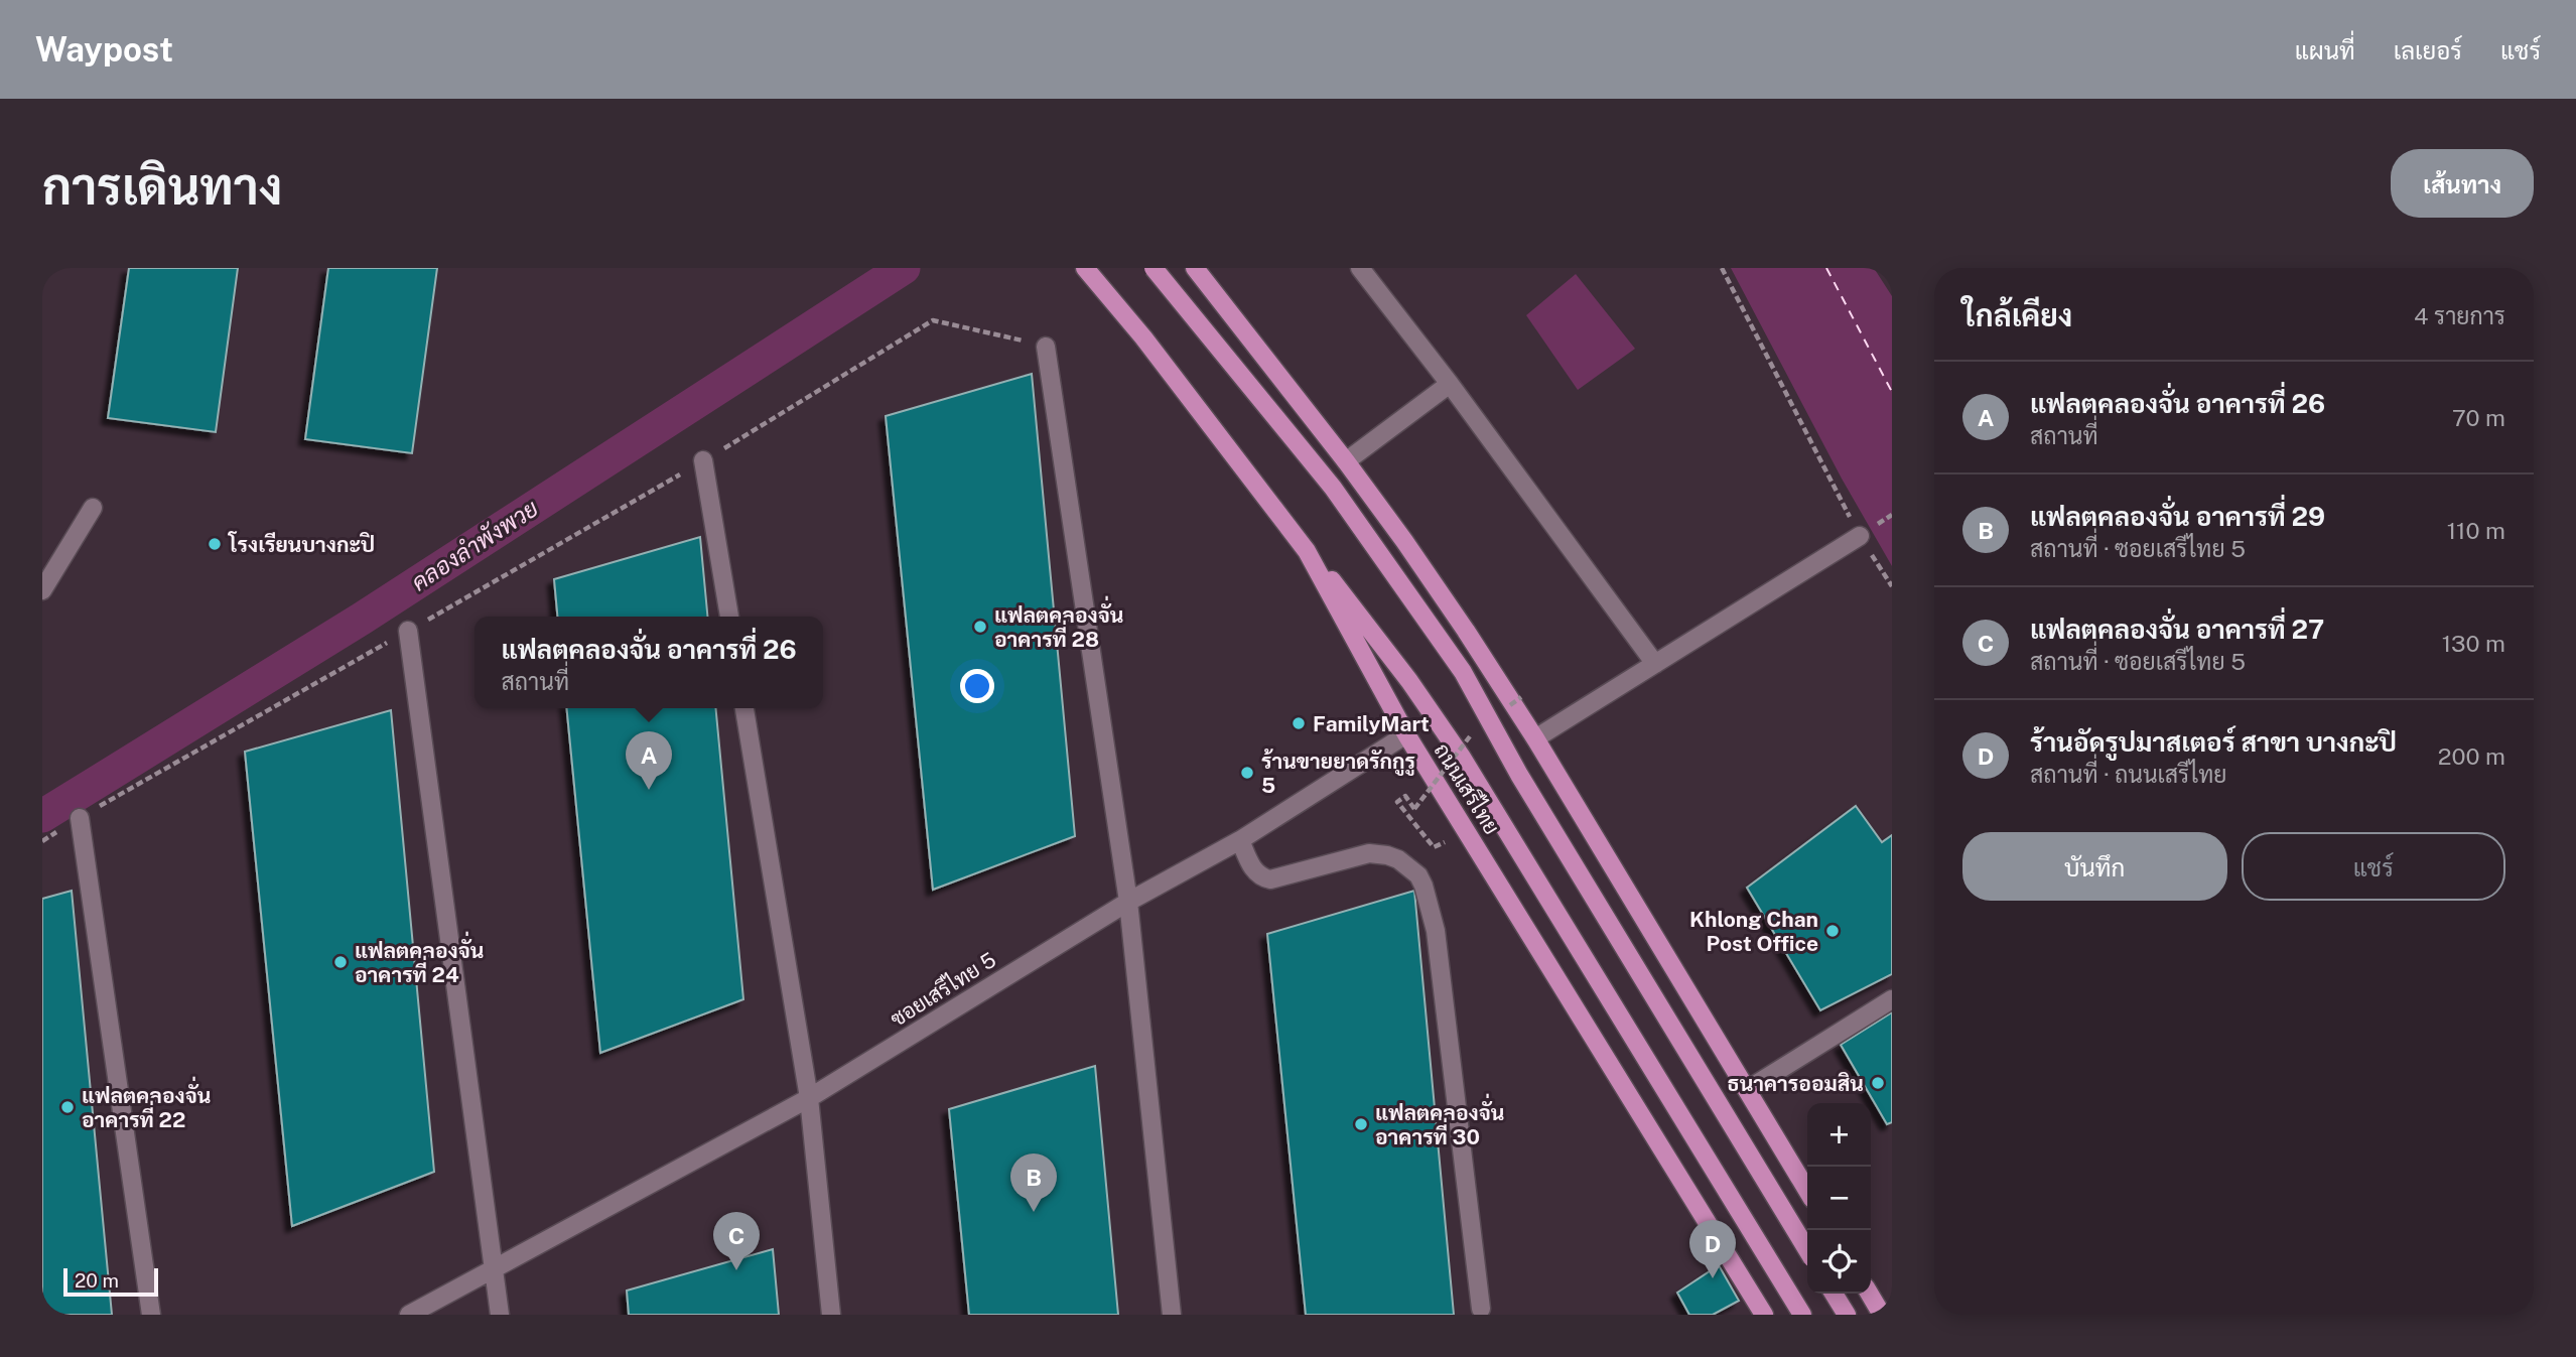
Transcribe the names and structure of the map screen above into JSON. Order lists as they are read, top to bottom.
{
  "streets": {
    "main road": ["ถนนเสรีไทย"],
    "street": ["ซอยเสรีไทย 5"]
  },
  "crossings": [
    ["ถนนเสรีไทย", "ซอยเสรีไทย 5"]
  ],
  "water": ["คลองลำพังพวย"],
  "places": [
    "โรงเรียนบางกะปิ",
    "แฟลตคลองจั่น อาคารที่ 28",
    "FamilyMart",
    "ร้านขายยาดรักกูรู 5",
    "Khlong Chan Post Office",
    "แฟลตคลองจั่น อาคารที่ 24",
    "ธนาคารออมสิน",
    "แฟลตคลองจั่น อาคารที่ 22",
    "แฟลตคลองจั่น อาคารที่ 30"
  ],
  "scale_bar": "20 m",
  "page": {
    "header": "Waypost",
    "nav": ["แผนที่", "เลเยอร์", "แชร์"],
    "buttons": [
      "เส้นทาง",
      ["บันทึก", "แชร์"]
    ],
    "title": "การเดินทาง",
    "heading": ["ใกล้เคียง", "4 รายการ"],
    "list": [
      {
        "mark": "A",
        "name": "แฟลตคลองจั่น อาคารที่ 26",
        "note": "สถานที่",
        "value": "70 m"
      },
      {
        "mark": "B",
        "name": "แฟลตคลองจั่น อาคารที่ 29",
        "note": "สถานที่ · ซอยเสรีไทย 5",
        "value": "110 m"
      },
      {
        "mark": "C",
        "name": "แฟลตคลองจั่น อาคารที่ 27",
        "note": "สถานที่ · ซอยเสรีไทย 5",
        "value": "130 m"
      },
      {
        "mark": "D",
        "name": "ร้านอัดรูปมาสเตอร์ สาขา บางกะปิ",
        "note": "สถานที่ · ถนนเสรีไทย",
        "value": "200 m"
      }
    ],
    "popup": ["แฟลตคลองจั่น อาคารที่ 26", "สถานที่"],
    "pins": [
      "A",
      "B",
      "C",
      "D"
    ],
    "map_buttons": ["+", "−"],
    "scale": "20 m"
  }
}
